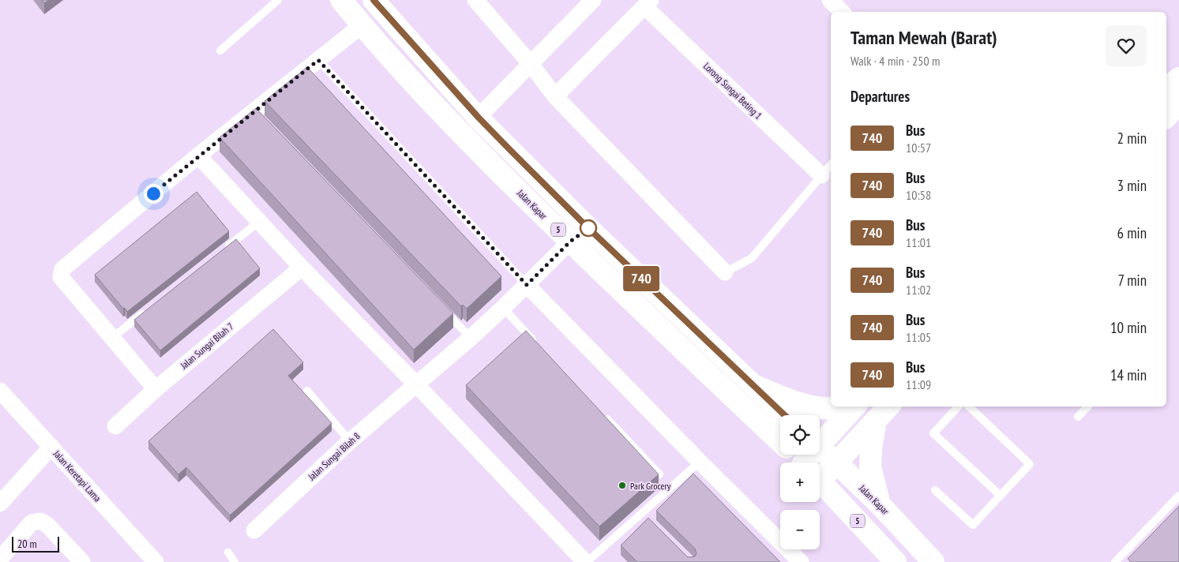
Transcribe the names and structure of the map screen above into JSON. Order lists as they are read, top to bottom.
{
  "streets": {
    "highway": ["Jalan Kapar", "5"],
    "street": [
      "Lorong Sungai Beting 1",
      "Jalan Sungai Bilah 7",
      "Jalan Sungai Bilah 8",
      "Jalan Keretapi Lama"
    ]
  },
  "crossings": [
    ["Jalan Kapar", "Jalan Sungai Bilah 8"]
  ],
  "places": ["Park Grocery"],
  "lines": ["bus line 740"],
  "scale_bar": "20 m",
  "page": {
    "on_map": "740",
    "heading": [
      ["Taman Mewah (Barat)", "Walk · 4 min · 250 m"],
      "Departures"
    ],
    "list": [
      {
        "mark": "740",
        "name": "Bus",
        "note": "10:57",
        "value": "2 min"
      },
      {
        "mark": "740",
        "name": "Bus",
        "note": "10:58",
        "value": "3 min"
      },
      {
        "mark": "740",
        "name": "Bus",
        "note": "11:01",
        "value": "6 min"
      },
      {
        "mark": "740",
        "name": "Bus",
        "note": "11:02",
        "value": "7 min"
      },
      {
        "mark": "740",
        "name": "Bus",
        "note": "11:05",
        "value": "10 min"
      },
      {
        "mark": "740",
        "name": "Bus",
        "note": "11:09",
        "value": "14 min"
      }
    ],
    "map_buttons": ["+", "−"],
    "scale": "20 m"
  }
}
